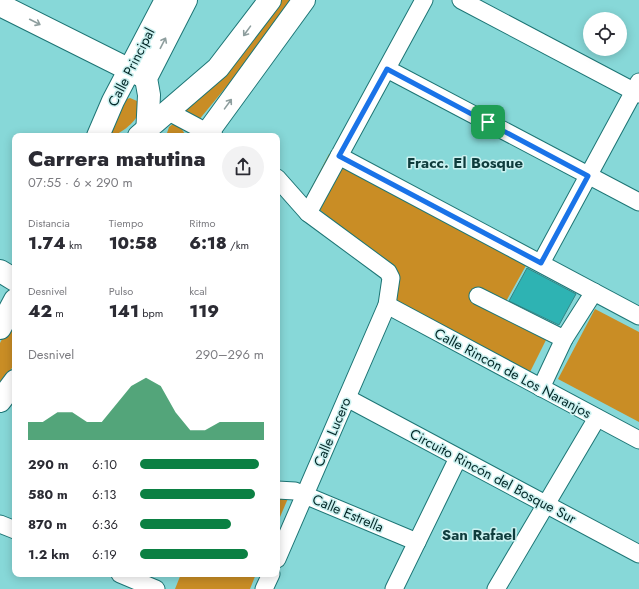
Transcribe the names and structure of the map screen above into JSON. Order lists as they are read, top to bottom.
{
  "streets": {
    "main road": ["Calle Principal"],
    "street": [
      "Calle Rincón de Los Naranjos",
      "Calle Lucero",
      "Circuito Rincón del Bosque Sur",
      "Calle Estrella"
    ]
  },
  "crossings": [
    ["Calle Rincón de Los Naranjos", "Calle Lucero"],
    ["Calle Lucero", "Circuito Rincón del Bosque Sur"],
    ["Calle Lucero", "Calle Estrella"]
  ],
  "districts": ["Fracc. El Bosque", "San Rafael"],
  "page": {
    "heading": ["Carrera matutina", "07:55 · 6 × 290 m"],
    "stats": [
      ["Distancia", "1.74 km"],
      ["Tiempo", "10:58"],
      ["Ritmo", "6:18 /km"],
      ["Desnivel", "42 m"],
      ["Pulso", "141 bpm"],
      ["kcal", "119"]
    ],
    "chart": ["Desnivel", "290–296 m"],
    "list": [
      {
        "name": "290 m",
        "note": "6:10"
      },
      {
        "name": "580 m",
        "note": "6:13"
      },
      {
        "name": "870 m",
        "note": "6:36"
      },
      {
        "name": "1.2 km",
        "note": "6:19"
      }
    ]
  }
}
